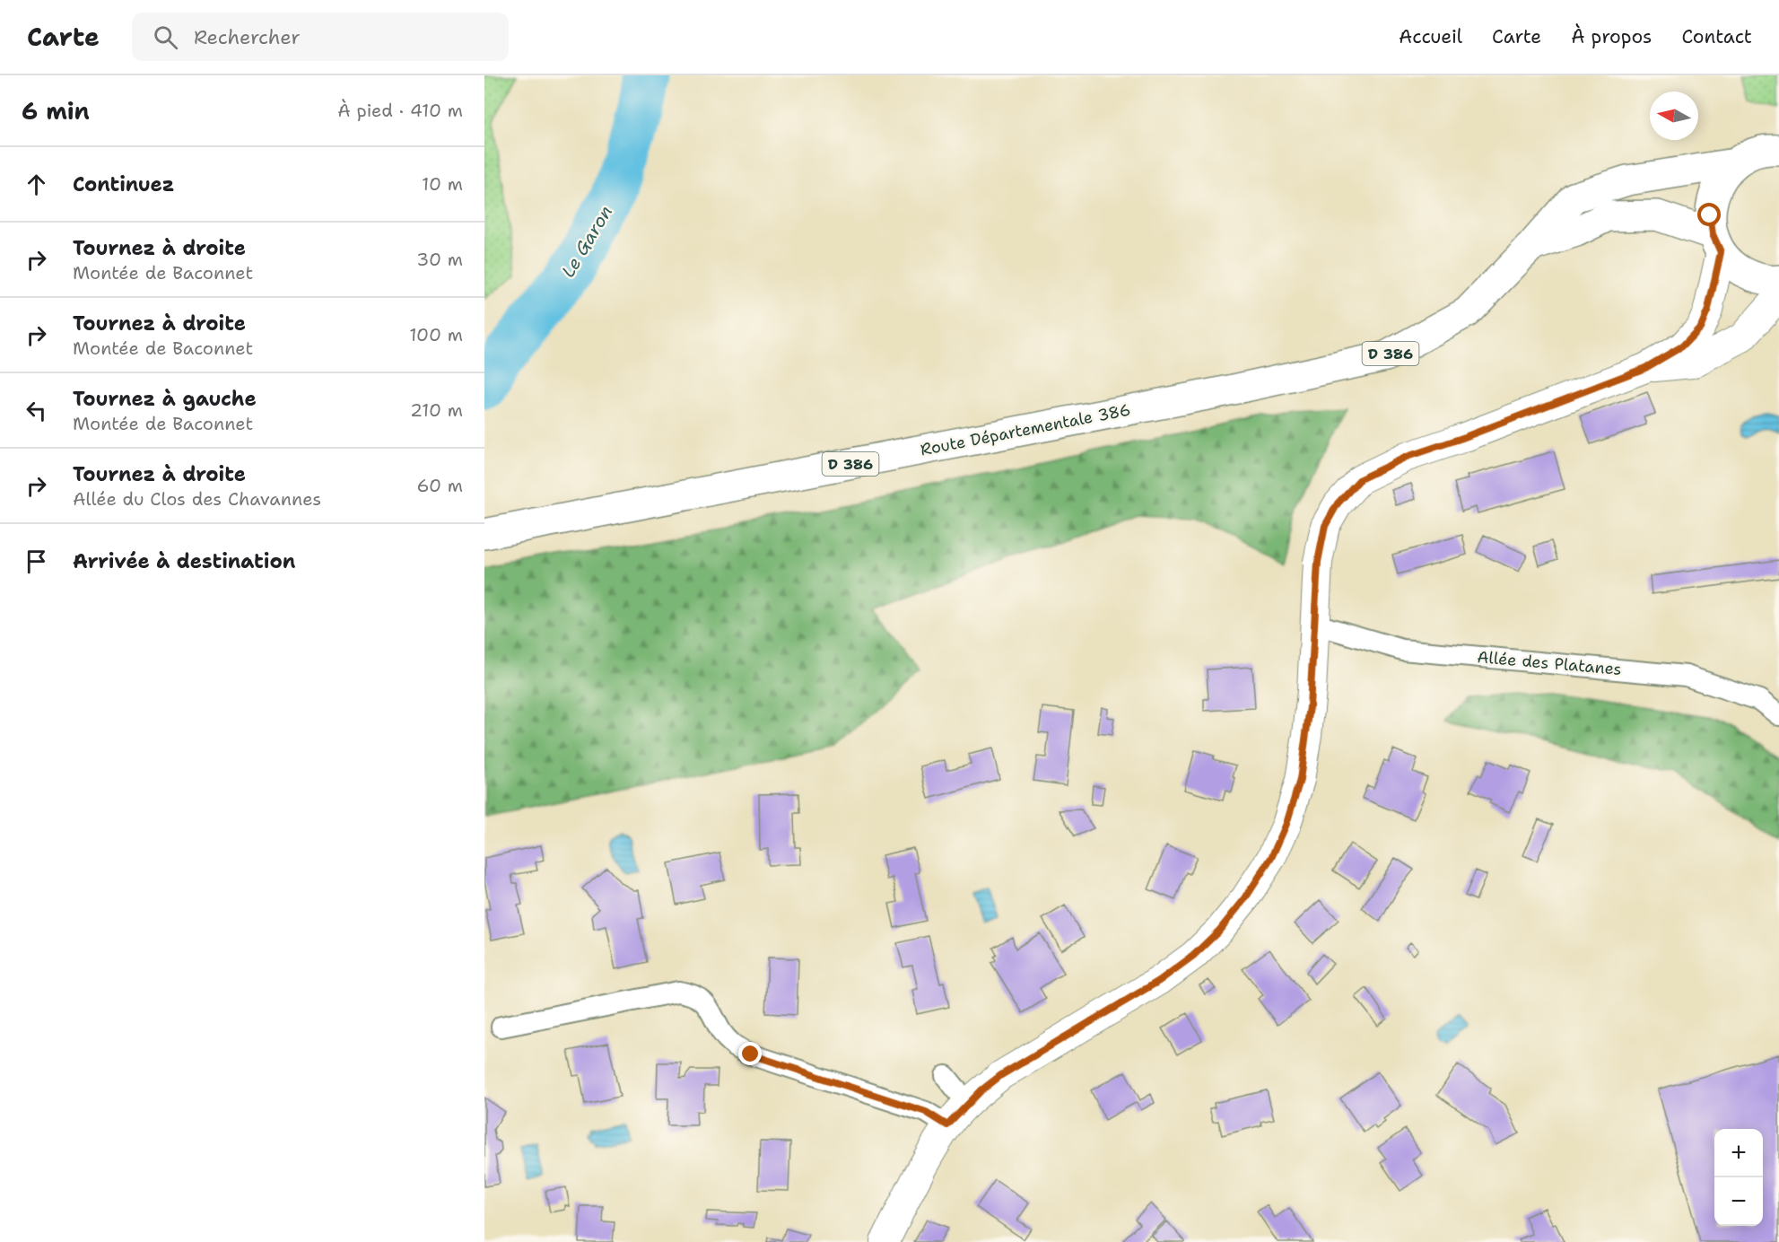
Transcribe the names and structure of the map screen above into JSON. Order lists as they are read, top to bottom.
{
  "streets": {
    "main road": ["D 386", "Route Départementale 386"],
    "street": ["Allée des Platanes"]
  },
  "water": ["Le Garon"],
  "north": "left",
  "page": {
    "header": "Carte",
    "search": "Rechercher",
    "nav": [
      "Accueil",
      "Carte",
      "À propos",
      "Contact"
    ],
    "heading": ["6 min", "À pied · 410 m"],
    "list": [
      ["Continuez", "10 m"],
      ["Tournez à droite", "Montée de Baconnet", "30 m"],
      ["Tournez à droite", "Montée de Baconnet", "100 m"],
      ["Tournez à gauche", "Montée de Baconnet", "210 m"],
      ["Tournez à droite", "Allée du Clos des Chavannes", "60 m"],
      "Arrivée à destination"
    ],
    "map_buttons": ["+", "−"]
  }
}
